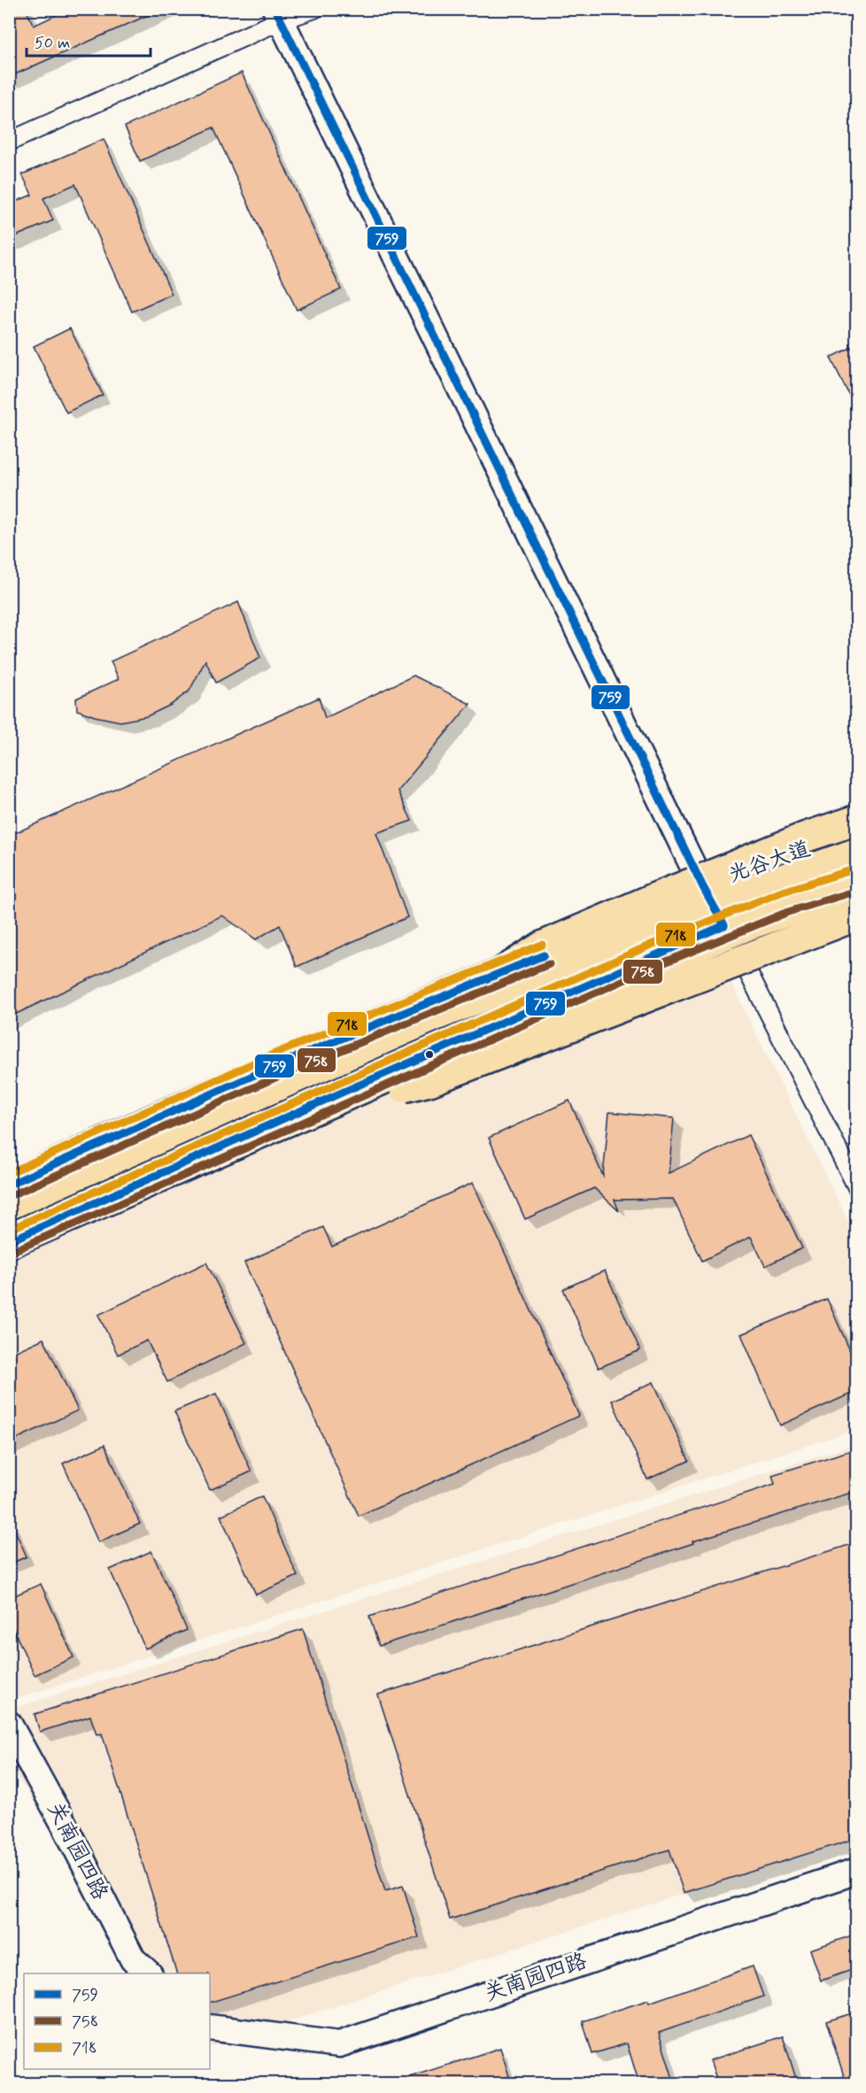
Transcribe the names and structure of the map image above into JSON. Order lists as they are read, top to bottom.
{
  "streets": {
    "main road": ["光谷大道", "关南园四路"]
  },
  "lines": ["transit line 759", "transit line 718", "transit line 758"],
  "legend": ["759", "758", "718"],
  "scale_bar": "50 m"
}
